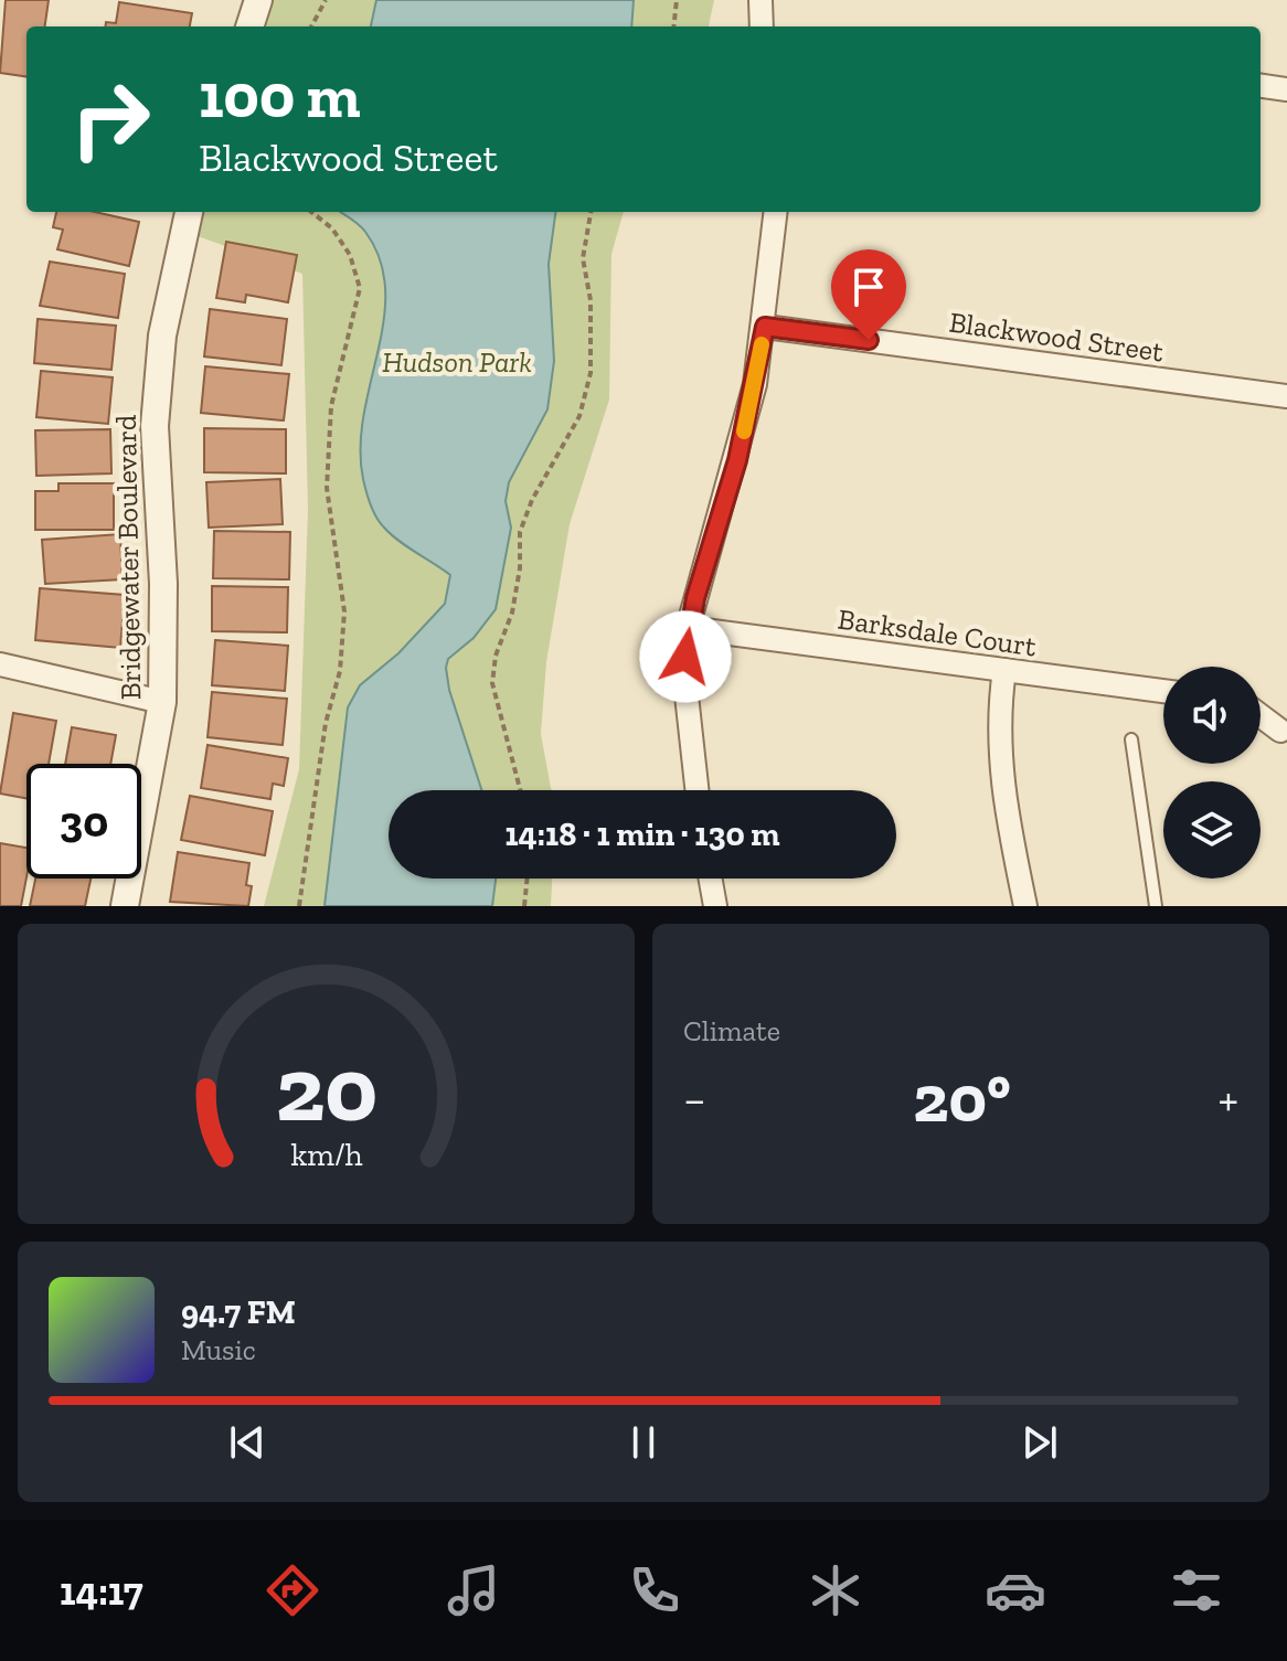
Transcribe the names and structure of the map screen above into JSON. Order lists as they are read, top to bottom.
{
  "streets": {
    "street": ["Blackwood Street", "Bridgewater Boulevard", "Barksdale Court"]
  },
  "parks": ["Hudson Park"],
  "page": {
    "turn": ["100 m", "Blackwood Street"],
    "limit": "30",
    "trip": "14:18 · 1 min · 130 m",
    "tile": "Climate",
    "heat": ["−", "20°", "+"],
    "song": ["94.7 FM", "Music"],
    "tabs": "14:17",
    "gauge": ["20", "km/h"]
  }
}
